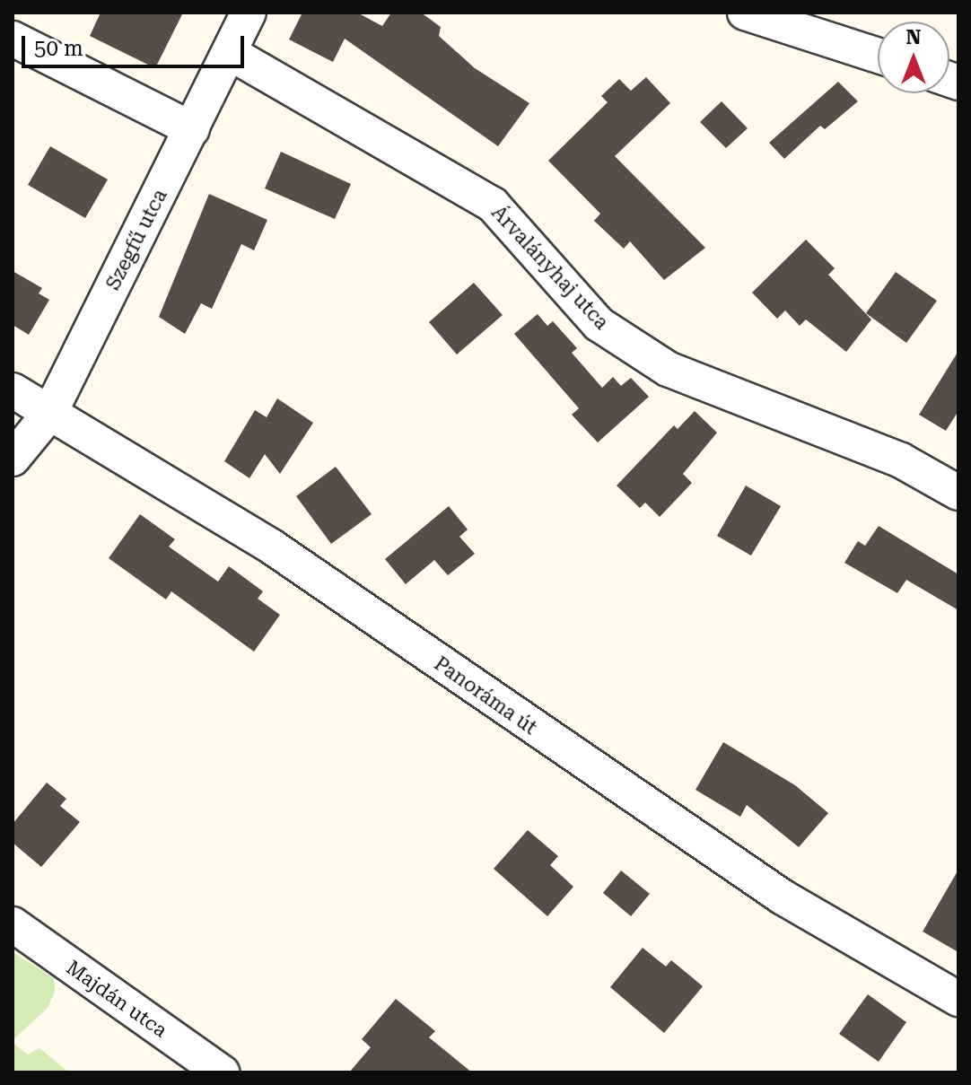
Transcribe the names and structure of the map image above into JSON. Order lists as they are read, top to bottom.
{
  "streets": {
    "street": [
      "Szegfű utca",
      "Árvalányhaj utca",
      "Panoráma út",
      "Majdán utca"
    ]
  },
  "crossings": [
    ["Szegfű utca", "Árvalányhaj utca"],
    ["Szegfű utca", "Panoráma út"]
  ],
  "scale_bar": "50 m",
  "north": "top"
}
